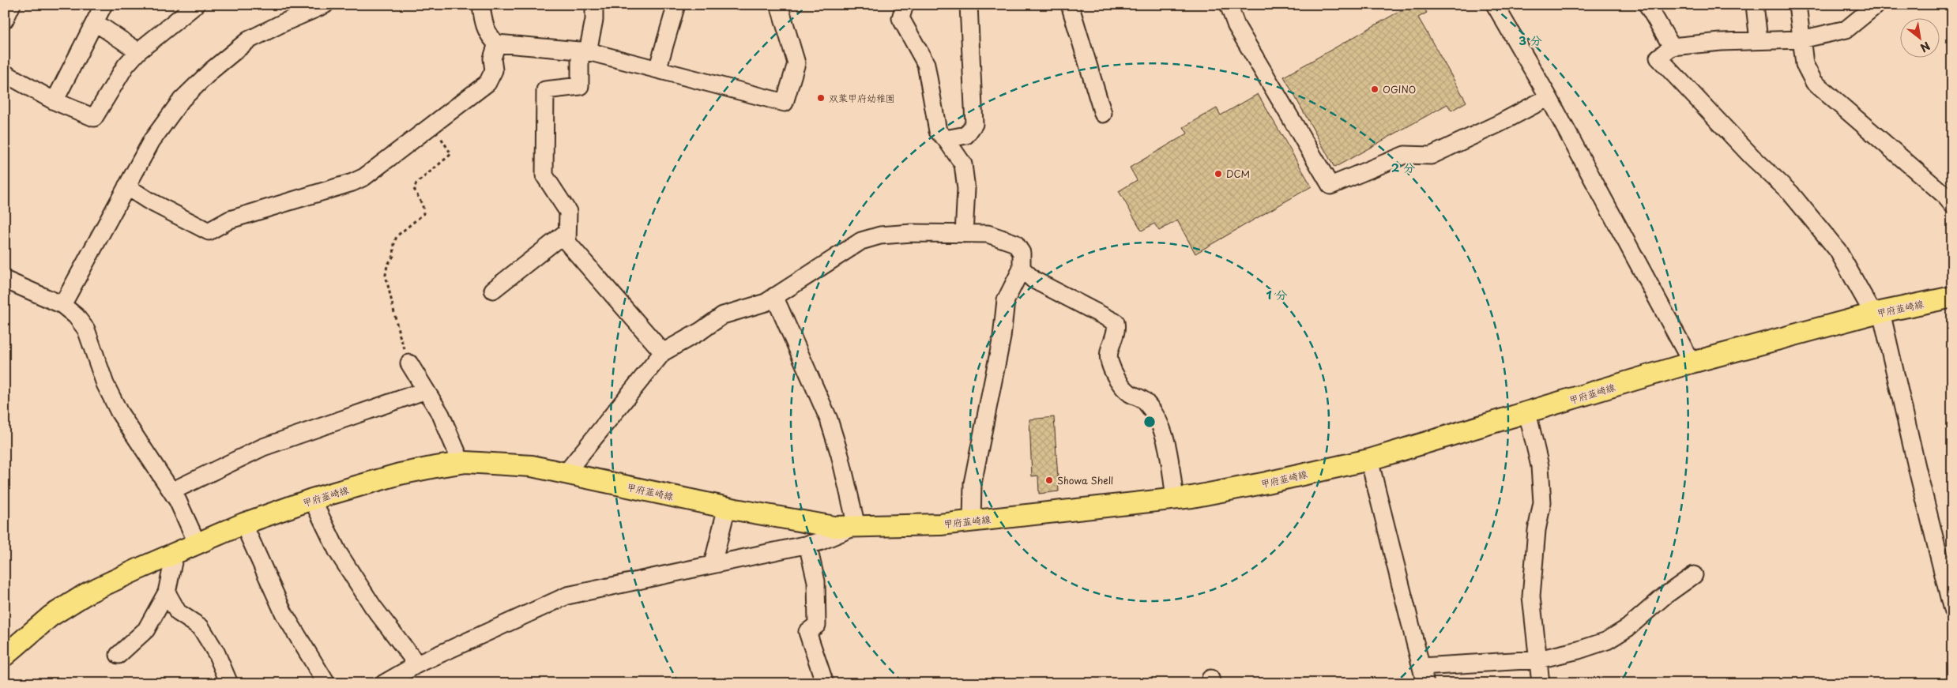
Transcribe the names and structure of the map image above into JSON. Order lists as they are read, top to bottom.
{
  "streets": {
    "main road": ["甲府韮崎線"]
  },
  "places": [
    "OGINO",
    "双葉甲府幼稚園",
    "DCM",
    "Showa Shell"
  ],
  "north": "bottom right",
  "rings": ["3 分", "2 分", "1 分"]
}
